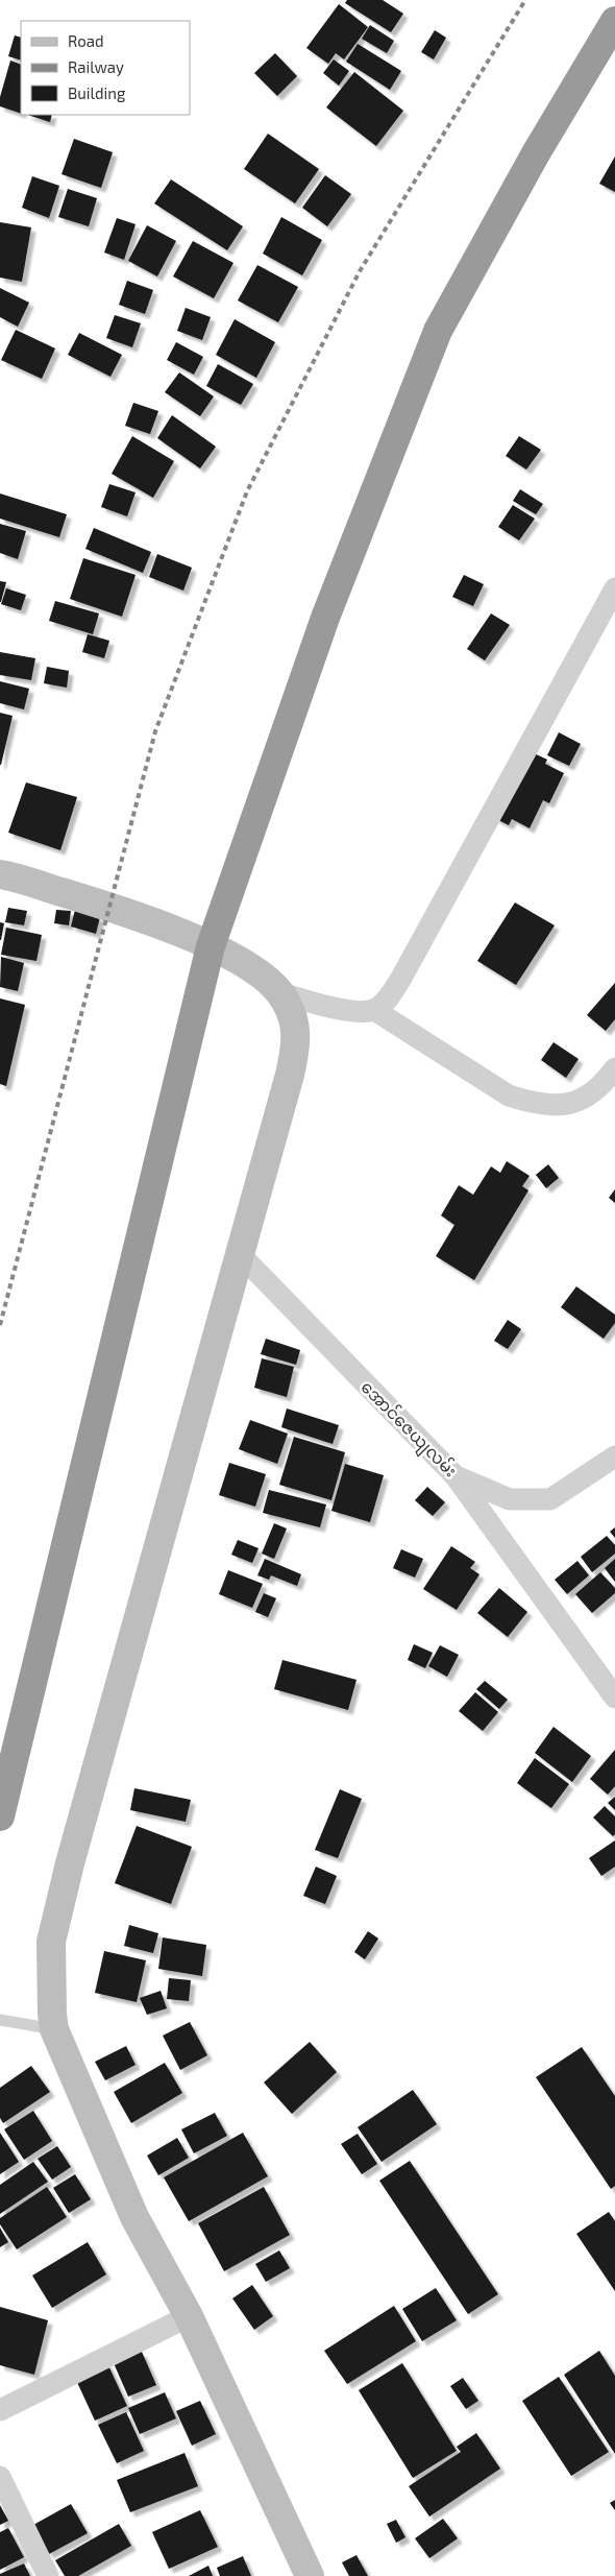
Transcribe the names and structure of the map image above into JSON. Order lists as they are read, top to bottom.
{
  "streets": {
    "street": ["အောင်ဇေယျလမ်း"]
  },
  "legend": ["Road", "Railway", "Building"]
}
